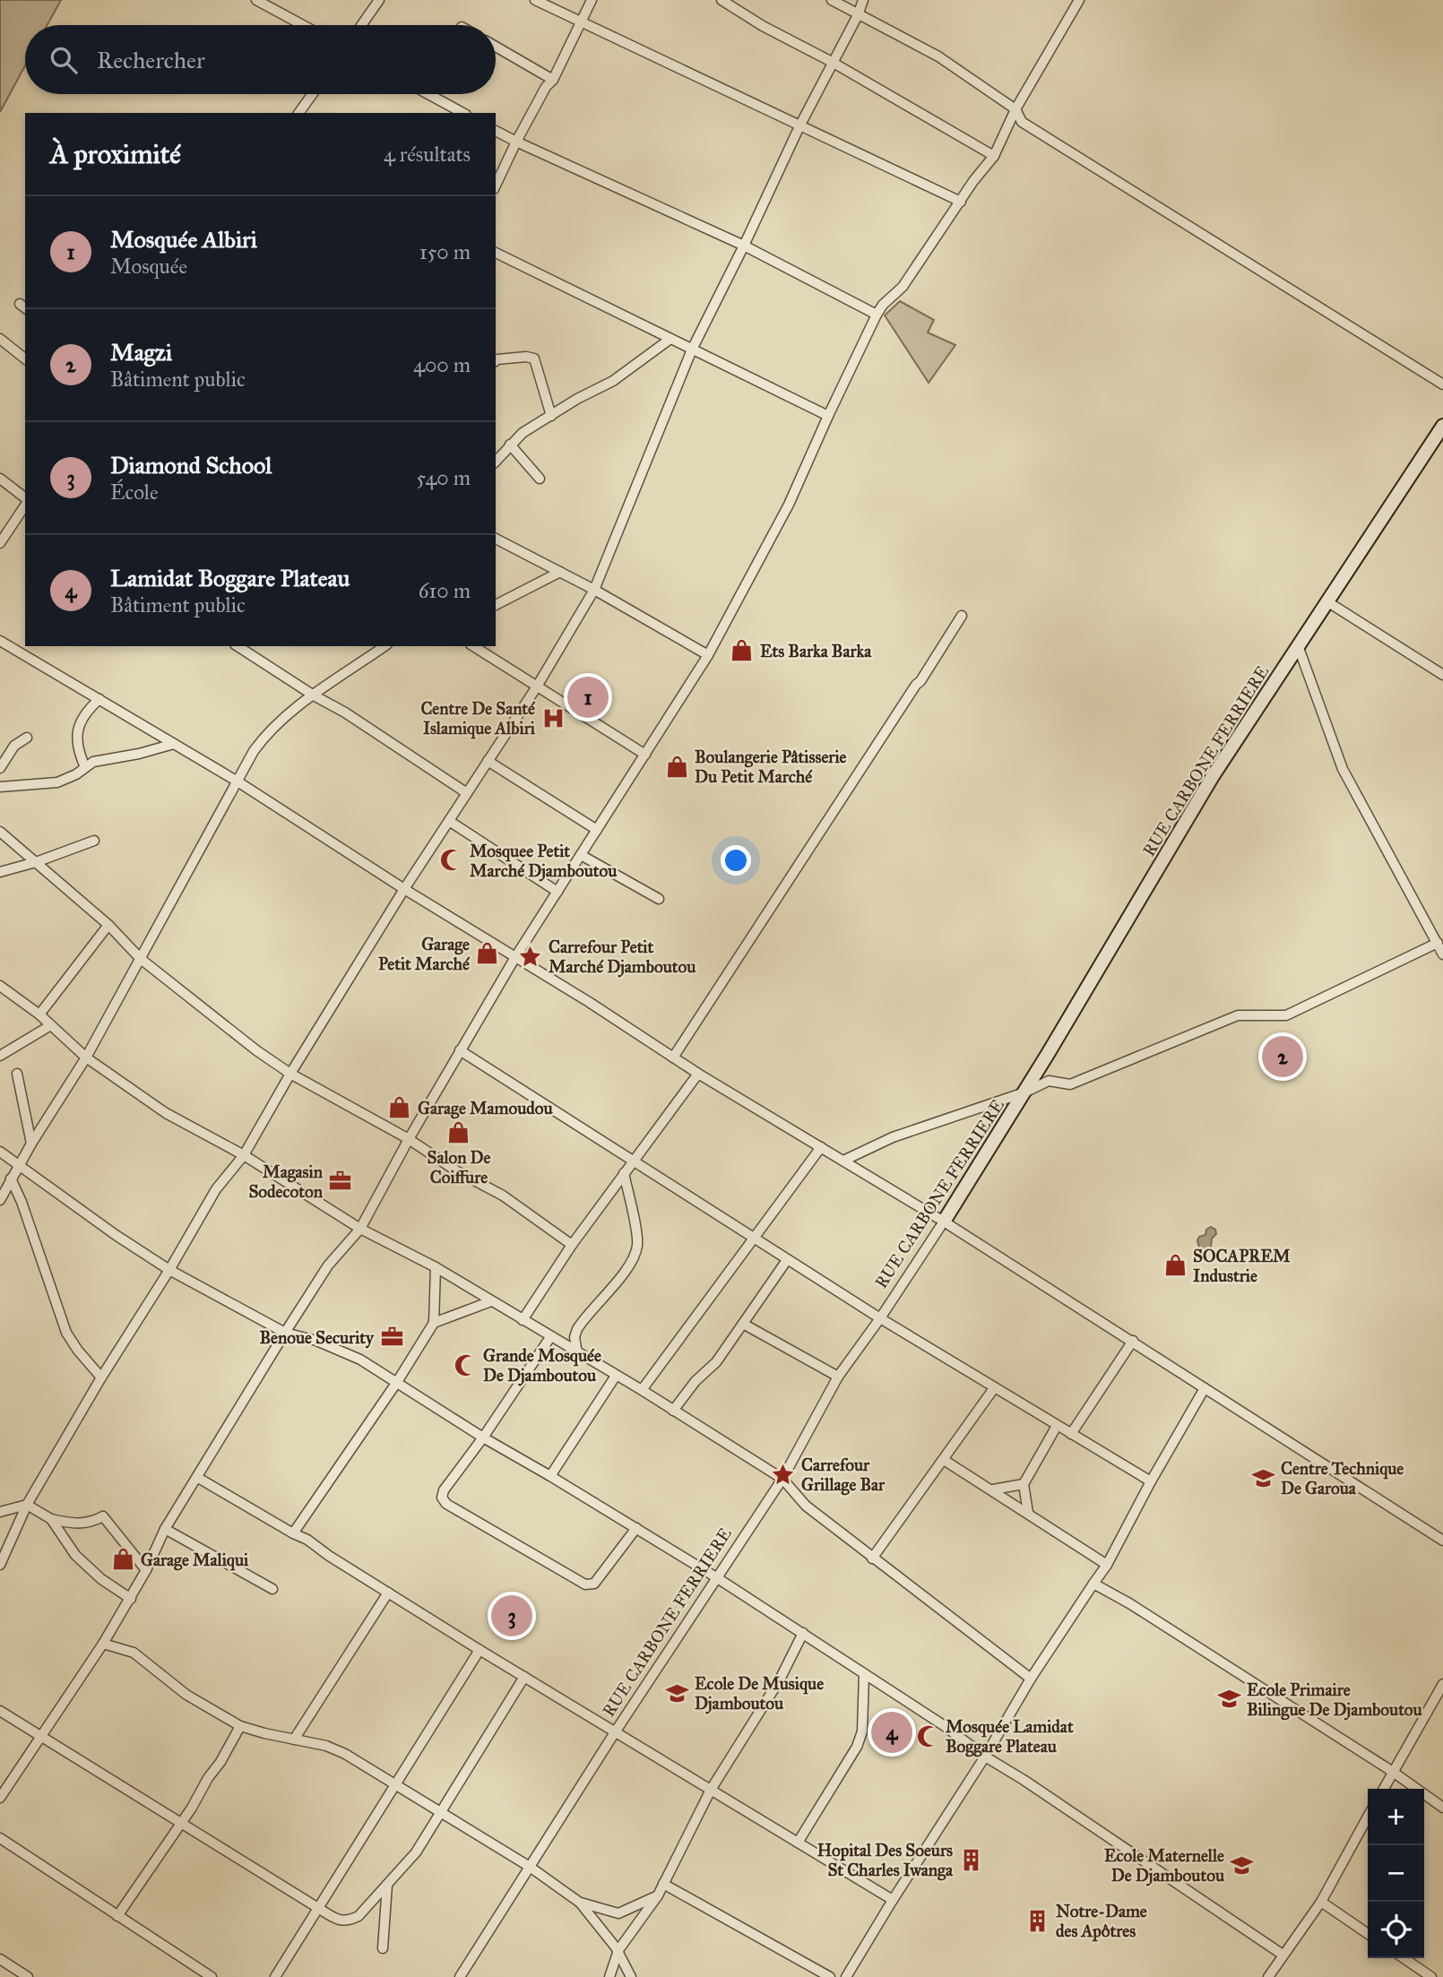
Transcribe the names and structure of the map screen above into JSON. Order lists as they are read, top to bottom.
{
  "streets": {
    "street": ["RUE CARBONE FERRIERE"]
  },
  "places": {
    "shop": [
      "Ets Barka Barka",
      "Boulangerie Pâtisserie Du Petit Marché",
      "Garage Petit Marché",
      "Garage Mamoudou",
      "Salon De Coiffure",
      "SOCAPREM Industrie",
      "Garage Maliqui"
    ],
    "hospital": ["Centre De Santé Islamique Albiri"],
    "mosque": ["Mosquee Petit Marché Djamboutou", "Grande Mosquée De Djamboutou", "Mosquée Lamidat Boggare Plateau"],
    "place": ["Carrefour Petit Marché Djamboutou", "Carrefour Grillage Bar"],
    "office": ["Magasin Sodecoton", "Benoue Security"],
    "school or university": [
      "Centre Technique De Garoua",
      "Ecole De Musique Djamboutou",
      "Ecole Primaire Bilingue De Djamboutou",
      "Ecole Maternelle De Djamboutou"
    ],
    "building": ["Hopital Des Soeurs St Charles Iwanga", "Notre-Dame des Apôtres"]
  },
  "page": {
    "search": "Rechercher",
    "heading": ["À proximité", "4 résultats"],
    "list": [
      {
        "mark": "1",
        "name": "Mosquée Albiri",
        "note": "Mosquée",
        "value": "150 m"
      },
      {
        "mark": "2",
        "name": "Magzi",
        "note": "Bâtiment public",
        "value": "400 m"
      },
      {
        "mark": "3",
        "name": "Diamond School",
        "note": "École",
        "value": "540 m"
      },
      {
        "mark": "4",
        "name": "Lamidat Boggare Plateau",
        "note": "Bâtiment public",
        "value": "610 m"
      }
    ],
    "pins": [
      "1",
      "2",
      "3",
      "4"
    ],
    "map_buttons": ["+", "−"]
  }
}
